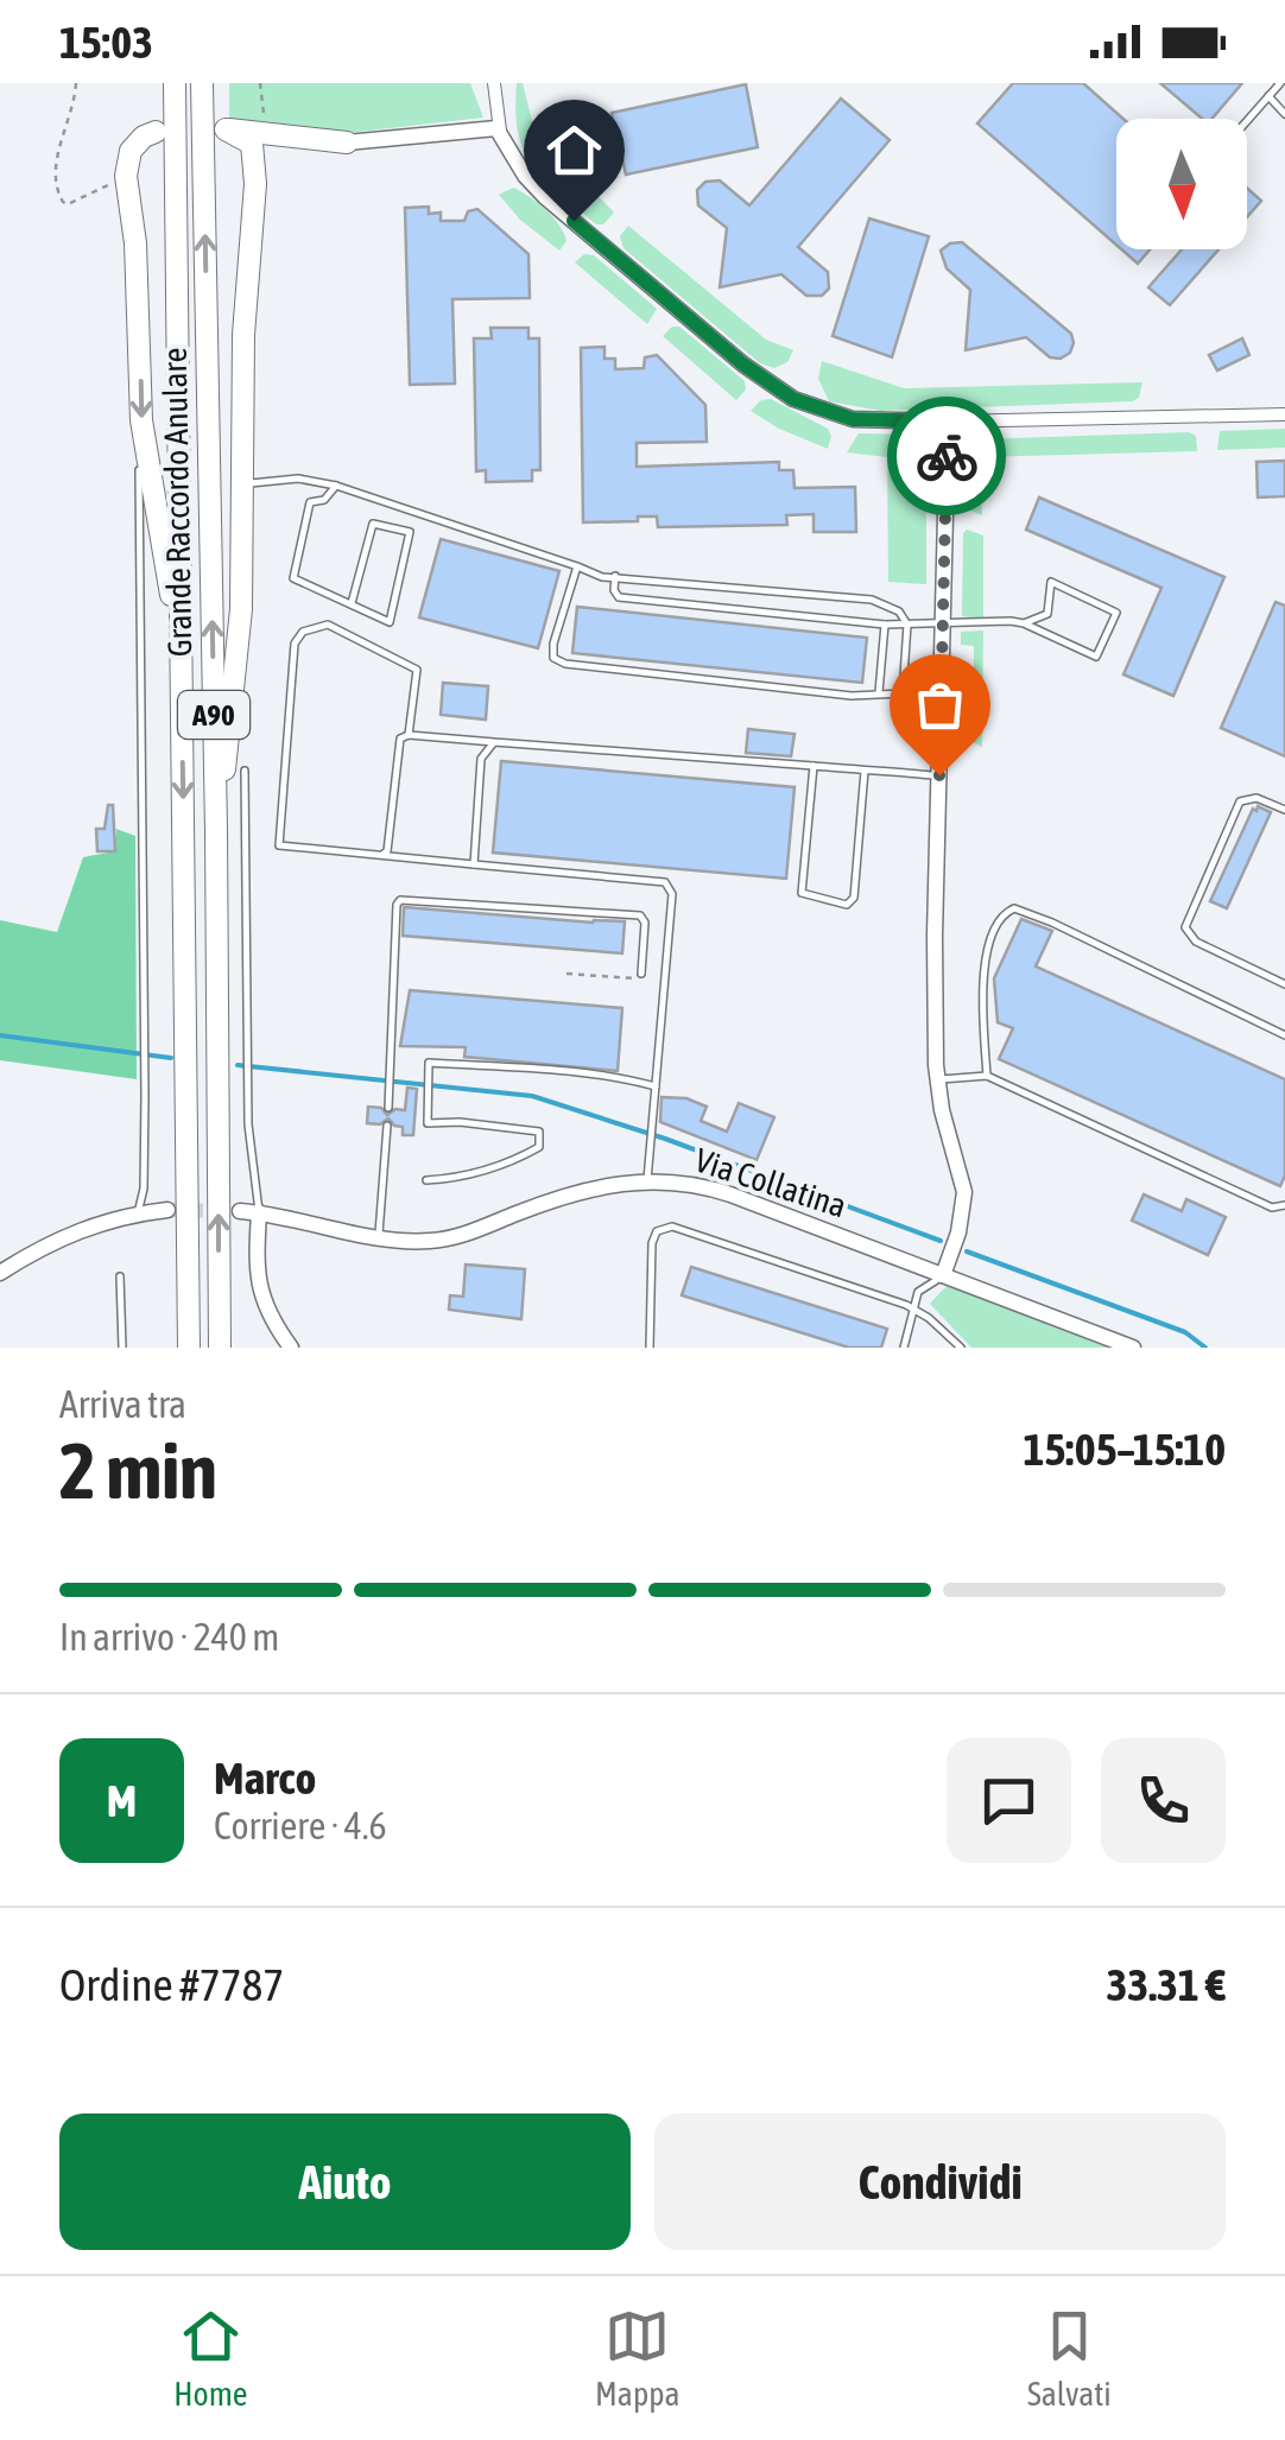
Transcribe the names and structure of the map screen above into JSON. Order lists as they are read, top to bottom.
{
  "streets": {
    "highway": ["Grande Raccordo Anulare", "A90"],
    "street": ["Via Collatina"]
  },
  "north": "bottom",
  "page": {
    "status": "15:03",
    "heading": ["2 min", "Arriva tra", "15:05–15:10"],
    "panel": [
      "Marco",
      "Corriere · 4.6",
      "Ordine #7787",
      "33.31 €"
    ],
    "bar": "In arrivo · 240 m",
    "round": "M",
    "buttons": ["Aiuto", "Condividi"],
    "tabs": ["Home", "Mappa", "Salvati"]
  }
}
